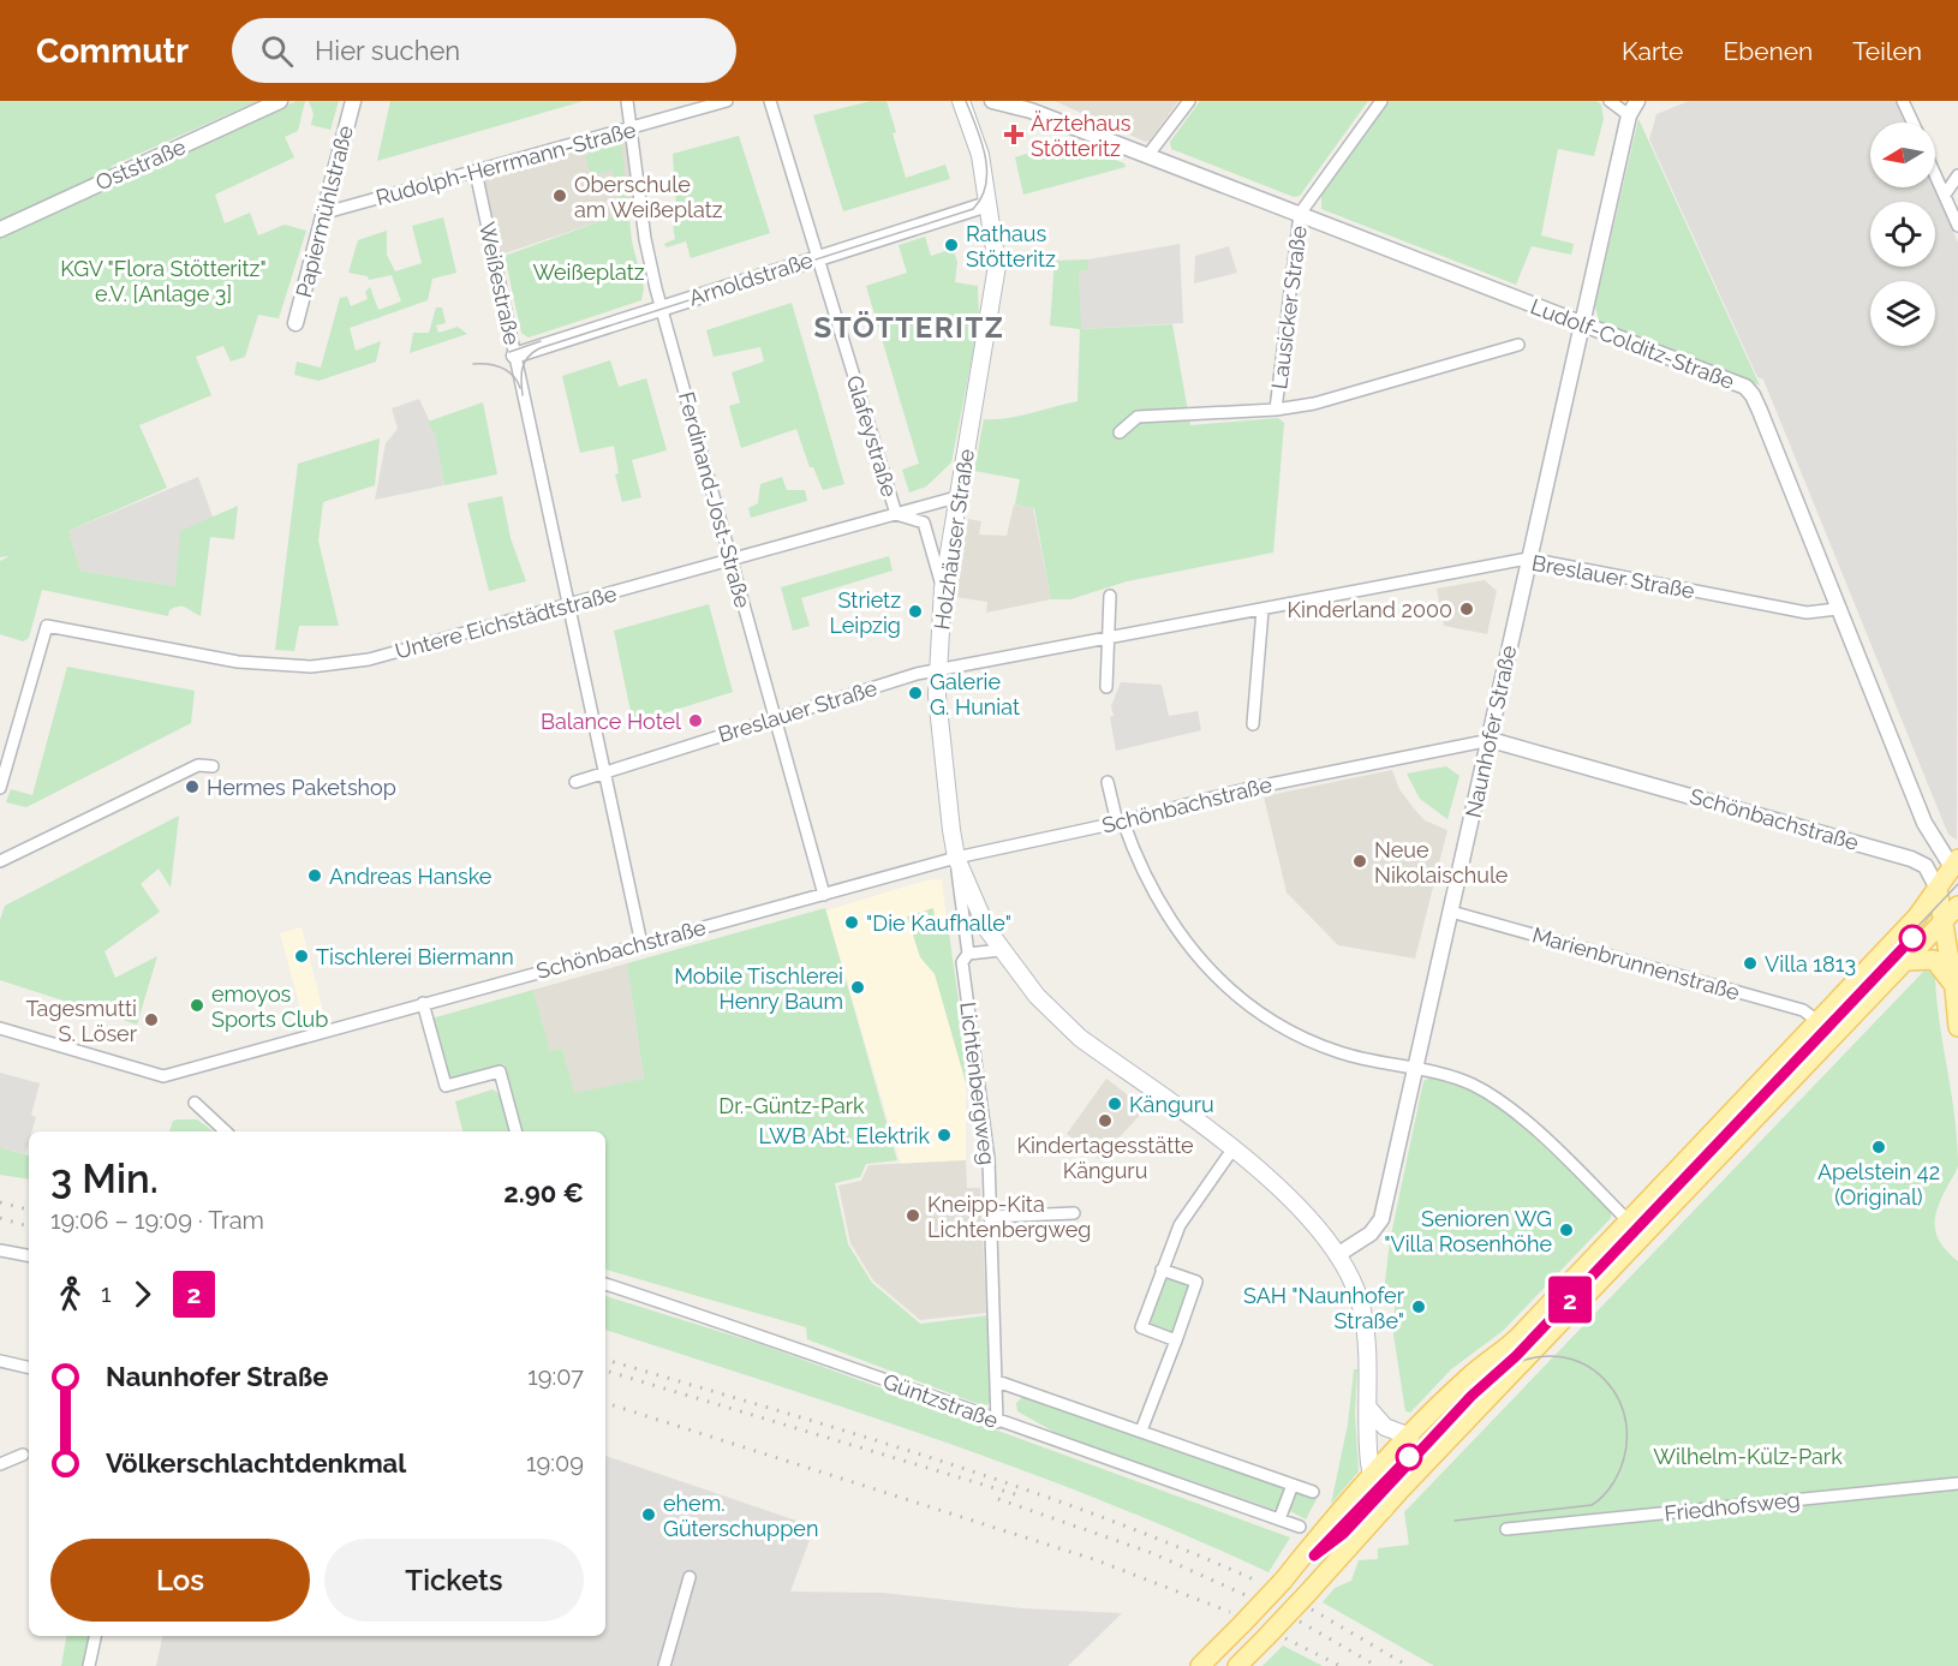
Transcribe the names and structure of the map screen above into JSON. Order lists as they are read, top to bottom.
{
  "streets": {
    "main road": ["Holzhäuser Straße"],
    "street": [
      "Rudolph-Herrmann-Straße",
      "Oststraße",
      "Papiermühlstraße",
      "Arnoldstraße",
      "Weißestraße",
      "Lausicker Straße",
      "Ludolf-Colditz-Straße",
      "Glafeystraße",
      "Ferdinand-Jost-Straße",
      "Breslauer Straße",
      "Untere Eichstädtstraße",
      "Naunhofer Straße",
      "Schönbachstraße",
      "Marienbrunnenstraße",
      "Lichtenbergweg",
      "Güntzstraße",
      "Friedhofsweg"
    ]
  },
  "crossings": [
    ["Rudolph-Herrmann-Straße", "Papiermühlstraße"],
    ["Rudolph-Herrmann-Straße", "Weißestraße"],
    ["Rudolph-Herrmann-Straße", "Ferdinand-Jost-Straße"],
    ["Arnoldstraße", "Weißestraße"],
    ["Arnoldstraße", "Glafeystraße"],
    ["Arnoldstraße", "Ferdinand-Jost-Straße"],
    ["Arnoldstraße", "Holzhäuser Straße"],
    ["Weißestraße", "Breslauer Straße"],
    ["Weißestraße", "Untere Eichstädtstraße"],
    ["Lausicker Straße", "Ludolf-Colditz-Straße"],
    ["Ludolf-Colditz-Straße", "Breslauer Straße"],
    ["Ludolf-Colditz-Straße", "Naunhofer Straße"],
    ["Glafeystraße", "Holzhäuser Straße"],
    ["Glafeystraße", "Untere Eichstädtstraße"],
    ["Ferdinand-Jost-Straße", "Breslauer Straße"],
    ["Ferdinand-Jost-Straße", "Untere Eichstädtstraße"],
    ["Ferdinand-Jost-Straße", "Schönbachstraße"],
    ["Holzhäuser Straße", "Breslauer Straße"],
    ["Holzhäuser Straße", "Untere Eichstädtstraße"],
    ["Holzhäuser Straße", "Naunhofer Straße"],
    ["Holzhäuser Straße", "Schönbachstraße"],
    ["Holzhäuser Straße", "Lichtenbergweg"],
    ["Breslauer Straße", "Naunhofer Straße"],
    ["Naunhofer Straße", "Schönbachstraße"],
    ["Naunhofer Straße", "Marienbrunnenstraße"],
    ["Schönbachstraße", "Lichtenbergweg"],
    ["Lichtenbergweg", "Güntzstraße"]
  ],
  "districts": ["STÖTTERITZ"],
  "parks": [
    "KGV \"Flora Stötteritz\" e.V. [Anlage 3]",
    "Weißeplatz",
    "Dr.-Güntz-Park",
    "Wilhelm-Külz-Park"
  ],
  "places": {
    "health": ["Ärztehaus Stötteritz"],
    "other": [
      "Oberschule am Weißeplatz",
      "Rathaus Stötteritz",
      "Kinderland 2000",
      "Strietz Leipzig",
      "Galerie G. Huniat",
      "Balance Hotel",
      "Hermes Paketshop",
      "Neue Nikolaischule",
      "Andreas Hanske",
      "\"Die Kaufhalle\"",
      "Tischlerei Biermann",
      "Villa 1813",
      "Mobile Tischlerei Henry Baum",
      "emoyos Sports Club",
      "Tagesmutti S. Löser",
      "Känguru",
      "Kindertagesstätte Känguru",
      "LWB Abt. Elektrik",
      "Apelstein 42 (Original)",
      "Kneipp-Kita Lichtenbergweg",
      "Senioren WG \"Villa Rosenhöhe",
      "SAH \"Naunhofer Straße\"",
      "ehem. Güterschuppen"
    ]
  },
  "lines": ["tram line 2"],
  "north": "left",
  "page": {
    "header": "Commutr",
    "search": "Hier suchen",
    "nav": ["Karte", "Ebenen", "Teilen"],
    "on_map": "2",
    "heading": ["3 Min.", "19:06 – 19:09 · Tram", "2.90 €"],
    "legs": ["1", "2"],
    "list": [
      {
        "name": "Naunhofer Straße",
        "value": "19:07"
      },
      {
        "name": "Völkerschlachtdenkmal",
        "value": "19:09"
      }
    ],
    "buttons": ["Los", "Tickets"]
  }
}
